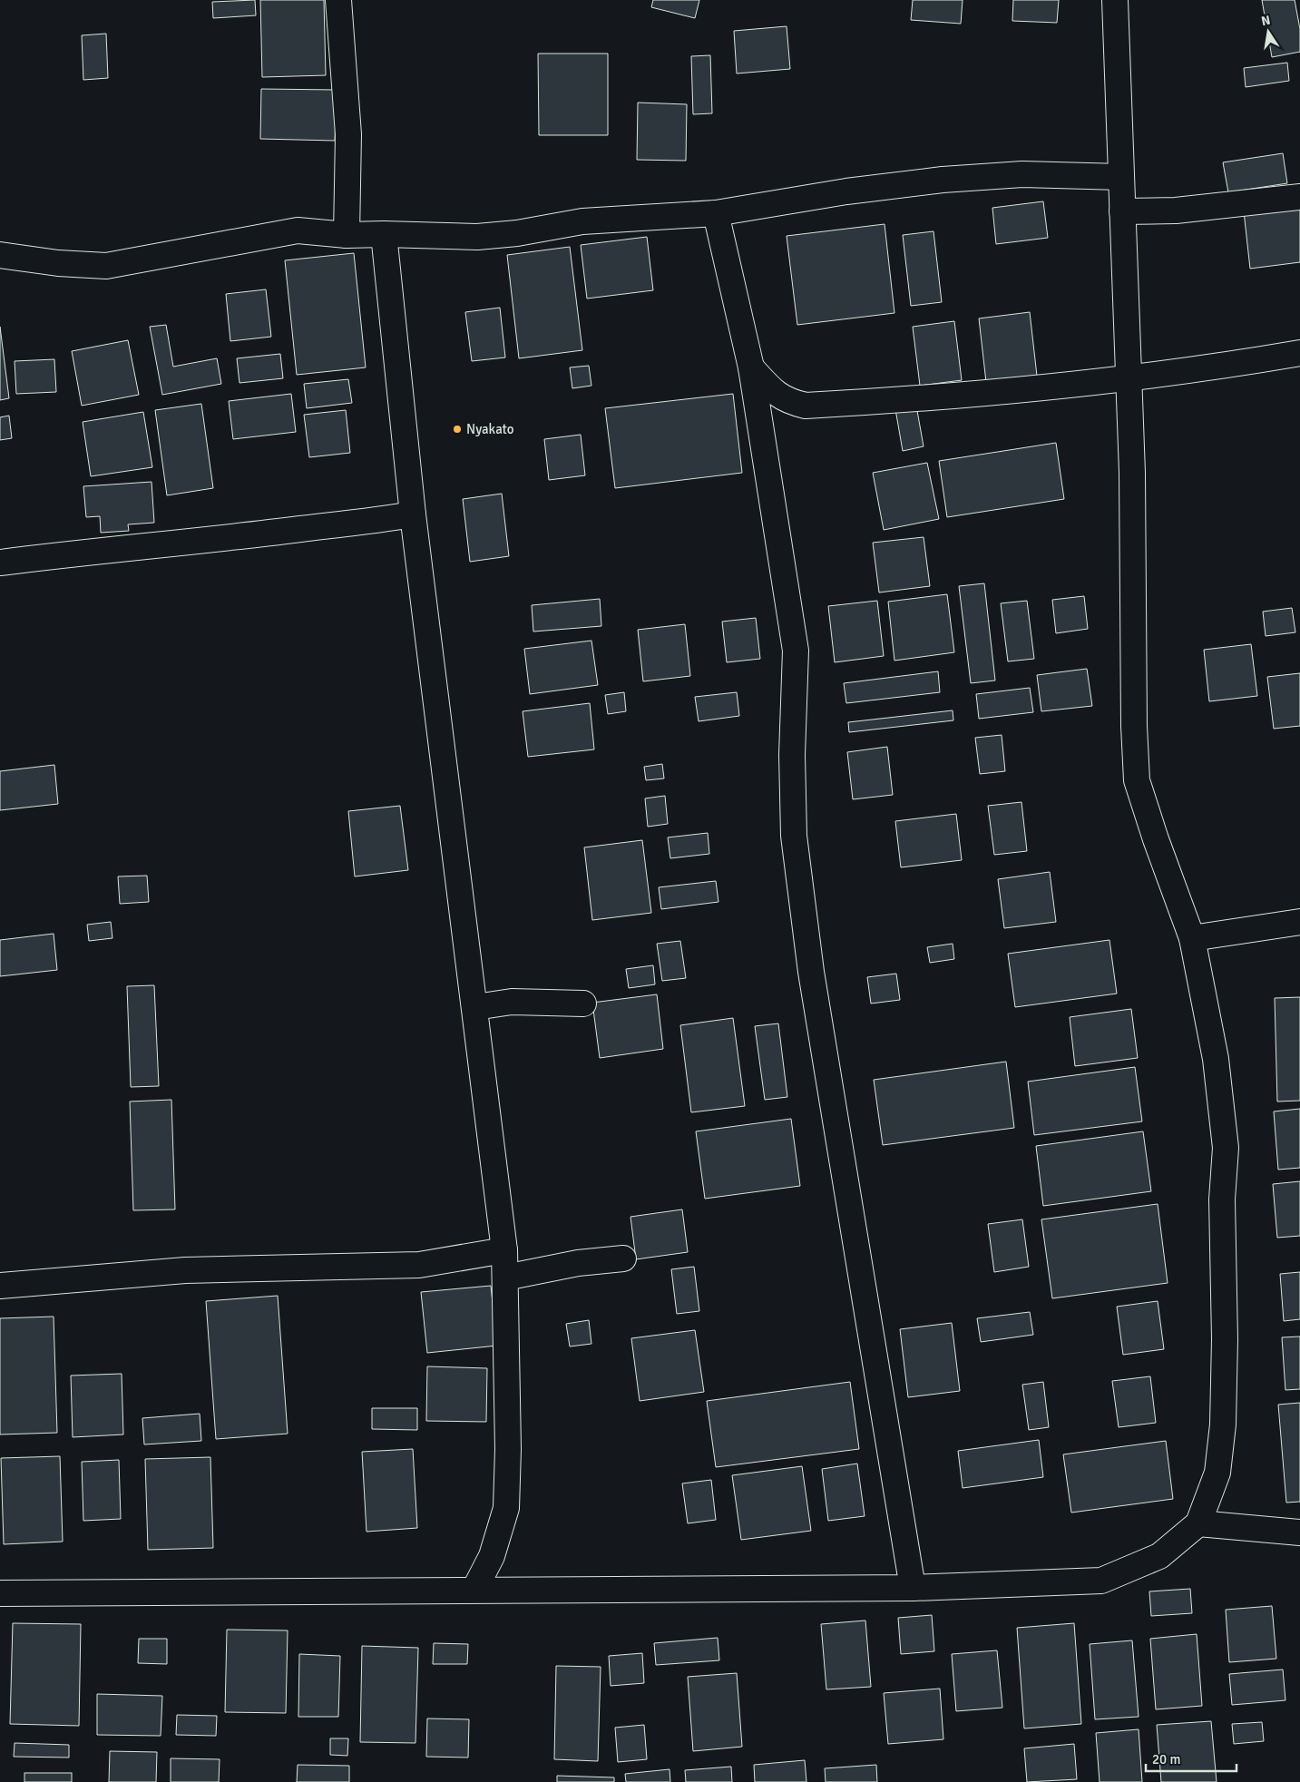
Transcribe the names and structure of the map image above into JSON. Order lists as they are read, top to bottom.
{
  "places": ["Nyakato"],
  "scale_bar": "20 m",
  "north": "top"
}
